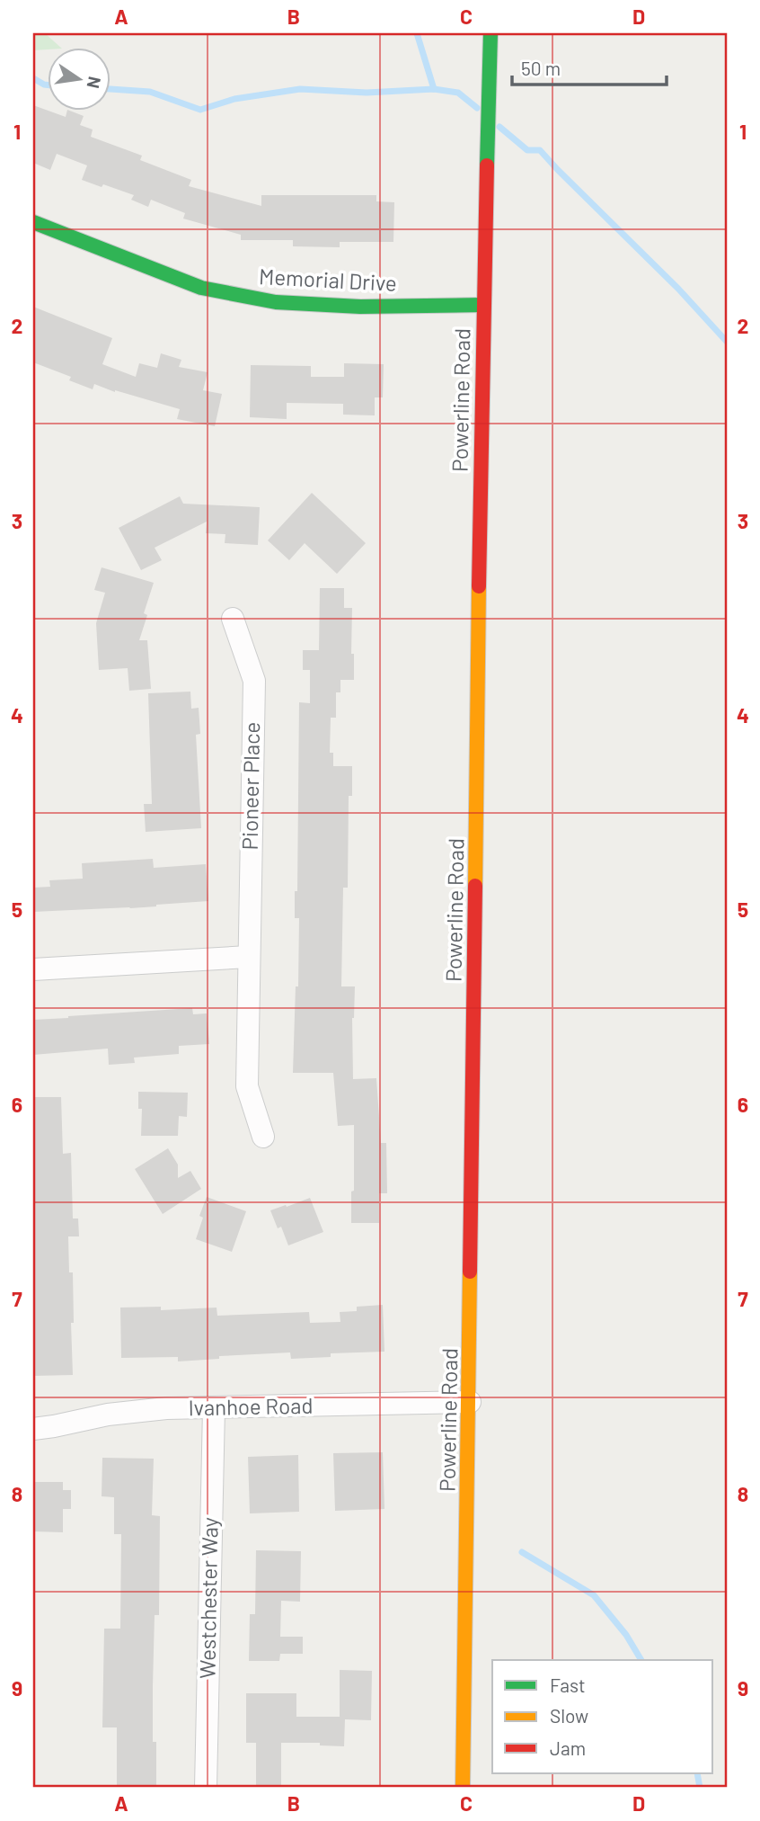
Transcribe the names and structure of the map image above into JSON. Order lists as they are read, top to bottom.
{
  "streets": {
    "main road": ["Memorial Drive", "Powerline Road"],
    "street": ["Pioneer Place", "Ivanhoe Road", "Westchester Way"]
  },
  "crossings": [
    ["Memorial Drive", "Powerline Road"],
    ["Powerline Road", "Ivanhoe Road"],
    ["Ivanhoe Road", "Westchester Way"]
  ],
  "legend": ["Fast", "Slow", "Jam"],
  "scale_bar": "50 m",
  "north": "right",
  "grid": {
    "columns": [
      "A",
      "B",
      "C",
      "D"
    ],
    "rows": [
      "1",
      "2",
      "3",
      "4",
      "5",
      "6",
      "7",
      "8",
      "9"
    ]
  }
}
